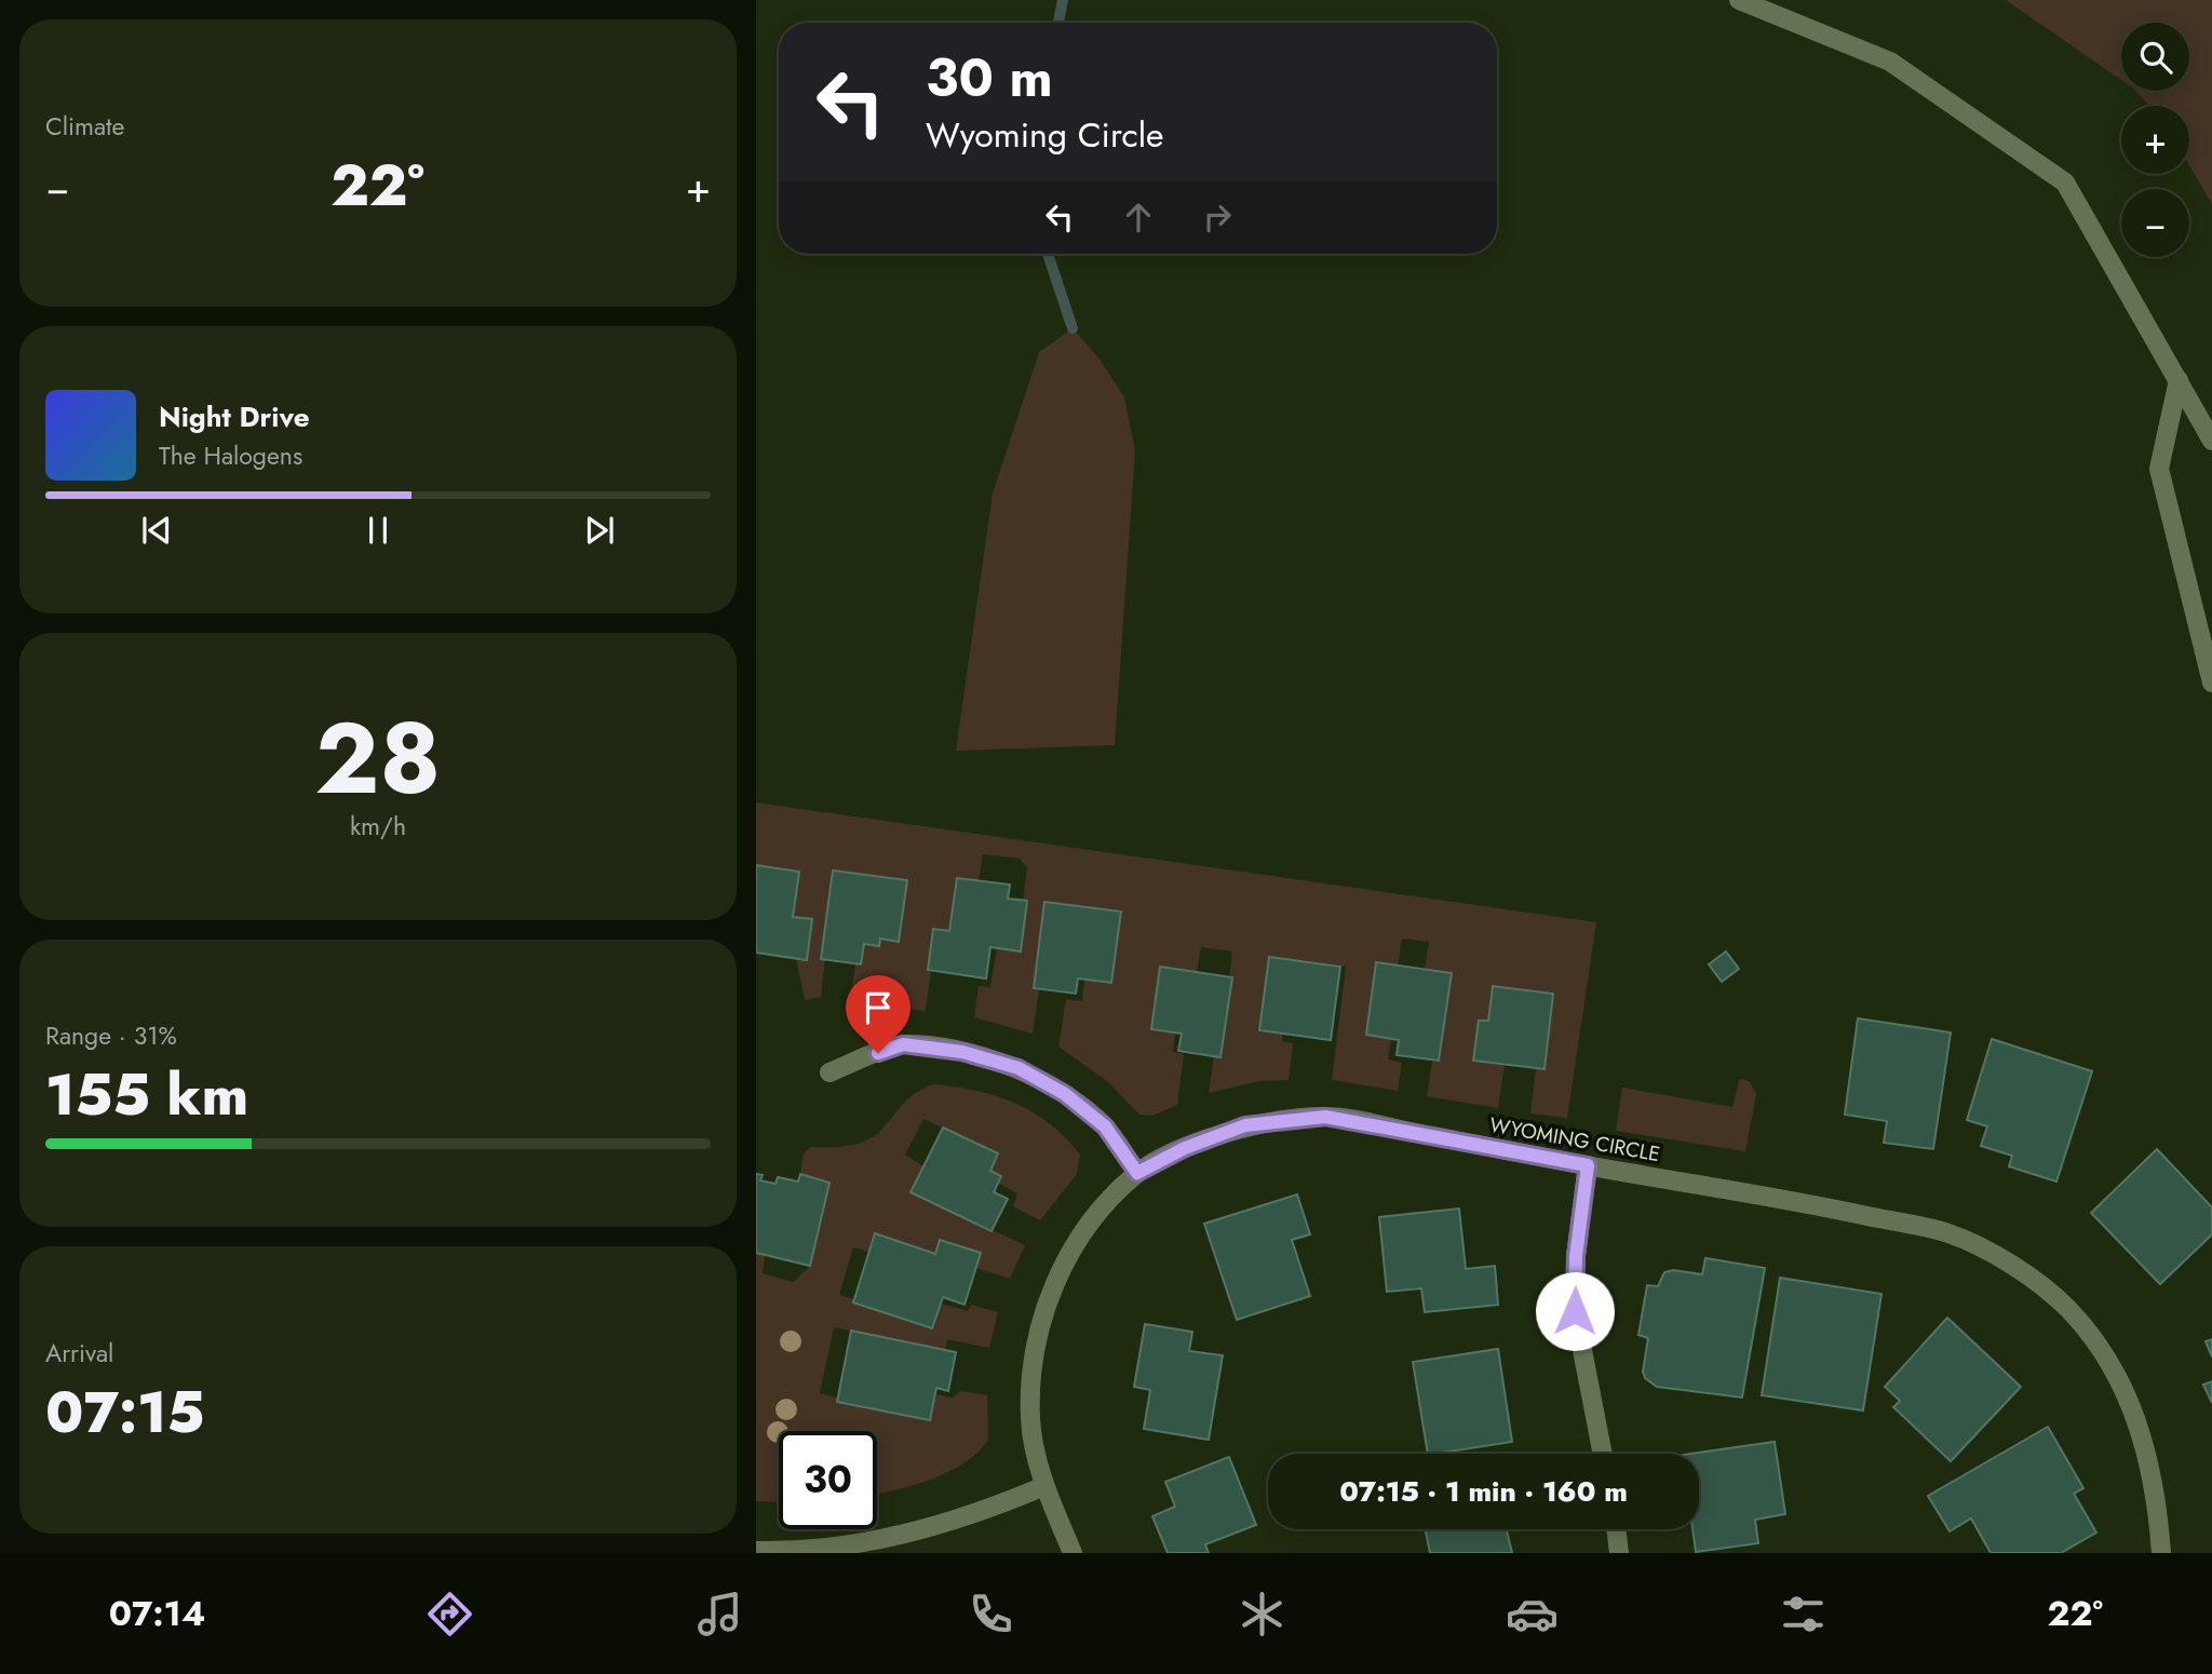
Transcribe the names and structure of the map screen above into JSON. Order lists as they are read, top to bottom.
{
  "streets": {
    "street": ["WYOMING CIRCLE"]
  },
  "page": {
    "tile": [
      "Climate",
      ["28", "km/h"],
      ["Range · 31%", "155 km"],
      ["Arrival", "07:15"]
    ],
    "map_buttons": ["+", "−"],
    "turn": ["30 m", "Wyoming Circle"],
    "heat": ["−", "22°", "+"],
    "song": ["Night Drive", "The Halogens"],
    "limit": "30",
    "trip": "07:15 · 1 min · 160 m",
    "tabs": ["07:14", "22°"]
  }
}
